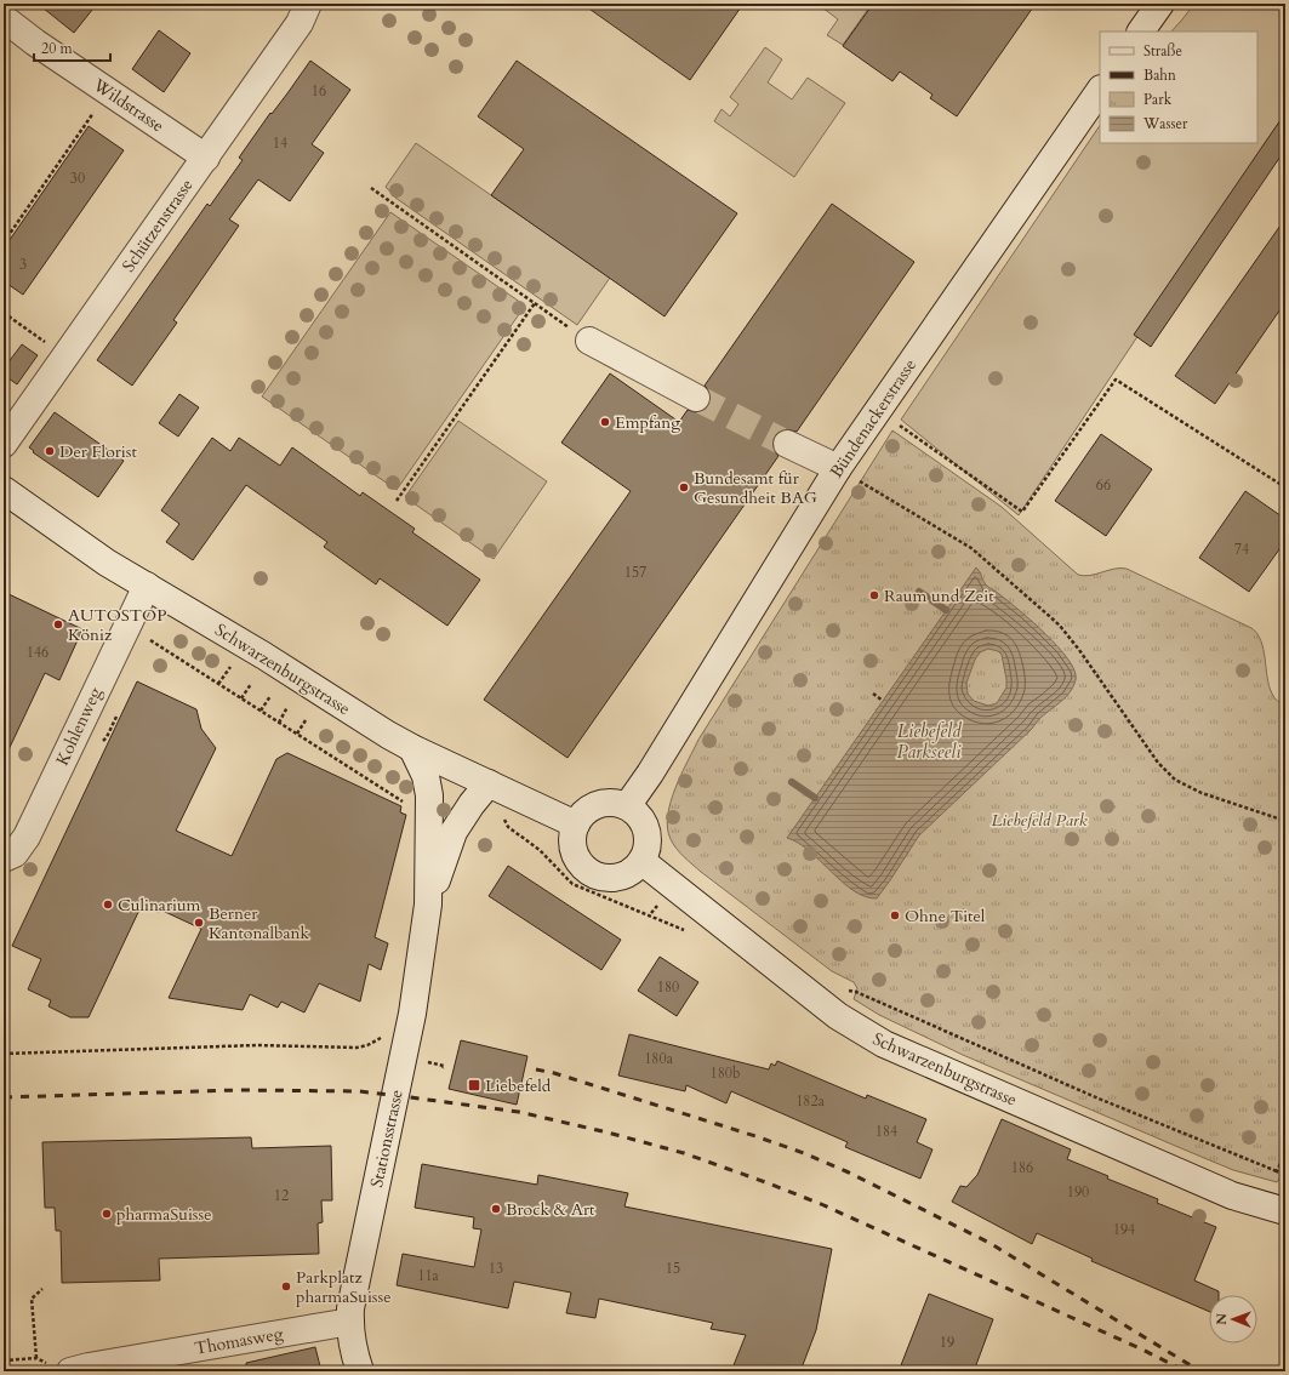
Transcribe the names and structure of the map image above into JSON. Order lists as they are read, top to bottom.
{
  "streets": {
    "street": [
      "Wildstrasse",
      "Schützenstrasse",
      "Bündenackerstrasse",
      "Schwarzenburgstrasse",
      "Kohlenweg",
      "Stationsstrasse",
      "Thomasweg"
    ]
  },
  "crossings": [
    ["Wildstrasse", "Schützenstrasse"],
    ["Bündenackerstrasse", "Schwarzenburgstrasse"],
    ["Schwarzenburgstrasse", "Kohlenweg"],
    ["Schwarzenburgstrasse", "Stationsstrasse"],
    ["Stationsstrasse", "Thomasweg"]
  ],
  "water": ["Liebefeld Parkseeli"],
  "parks": ["Liebefeld Park"],
  "places": {
    "other": [
      "Empfang",
      "Der Florist",
      "Bundesamt für Gesundheit BAG",
      "Raum und Zeit",
      "AUTOSTOP Köniz",
      "Culinarium",
      "Ohne Titel",
      "Berner Kantonalbank",
      "Brock & Art",
      "pharmaSuisse",
      "Parkplatz pharmaSuisse"
    ],
    "transit": ["Liebefeld"]
  },
  "house_numbers": [
    "16",
    "14",
    "30",
    "3",
    "66",
    "74",
    "157",
    "146",
    "180",
    "180a",
    "180b",
    "182a",
    "184",
    "186",
    "190",
    "12",
    "194",
    "13",
    "15",
    "11a",
    "19"
  ],
  "legend": [
    "Straße",
    "Bahn",
    "Park",
    "Wasser"
  ],
  "scale_bar": "20 m",
  "north": "left"
}
